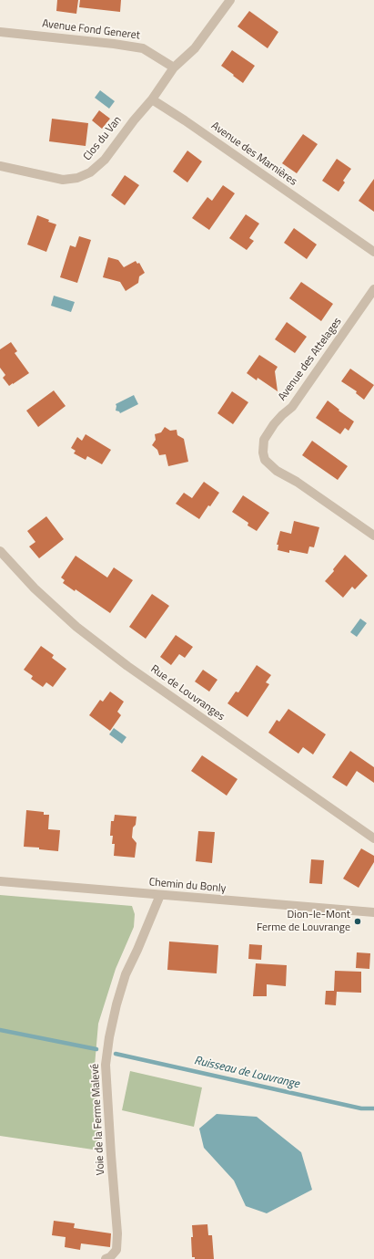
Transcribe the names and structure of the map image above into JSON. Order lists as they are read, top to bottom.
{
  "streets": {
    "street": [
      "Avenue Fond Generet",
      "Clos du Van",
      "Avenue des Marnières",
      "Avenue des Attelages",
      "Rue de Louvranges",
      "Chemin du Bonly",
      "Voie de la Ferme Malevé"
    ]
  },
  "crossings": [
    ["Clos du Van", "Avenue des Marnières"],
    ["Chemin du Bonly", "Voie de la Ferme Malevé"]
  ],
  "water": ["Ruisseau de Louvrange"],
  "places": ["Dion-le-Mont Ferme de Louvrange"]
}
